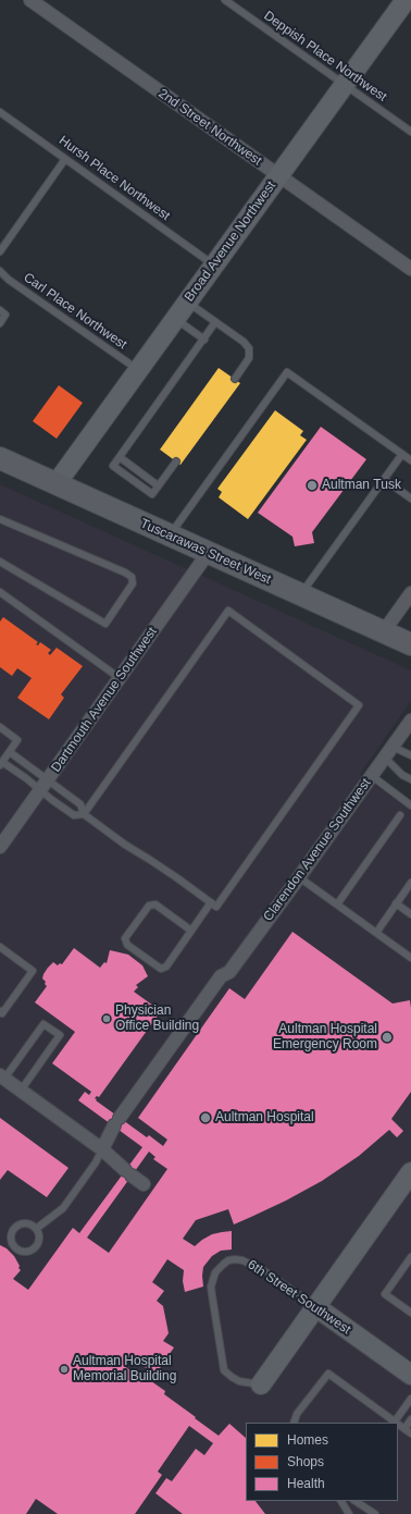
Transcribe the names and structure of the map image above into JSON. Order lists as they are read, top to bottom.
{
  "streets": {
    "main road": ["Tuscarawas Street West"],
    "street": [
      "2nd Street Northwest",
      "Broad Avenue Northwest",
      "Dartmouth Avenue Southwest",
      "Clarendon Avenue Southwest",
      "6th Street Southwest"
    ],
    "lane": ["Deppish Place Northwest", "Hursh Place Northwest", "Carl Place Northwest"]
  },
  "crossings": [
    ["Deppish Place Northwest", "Broad Avenue Northwest"],
    ["2nd Street Northwest", "Broad Avenue Northwest"],
    ["Hursh Place Northwest", "Broad Avenue Northwest"],
    ["Broad Avenue Northwest", "Carl Place Northwest"],
    ["Broad Avenue Northwest", "Tuscarawas Street West"],
    ["Tuscarawas Street West", "Dartmouth Avenue Southwest"]
  ],
  "places": [
    "Aultman Tusk",
    "Physician Office Building",
    "Aultman Hospital Emergency Room",
    "Aultman Hospital",
    "Aultman Hospital Memorial Building"
  ],
  "legend": ["Homes", "Shops", "Health"]
}
